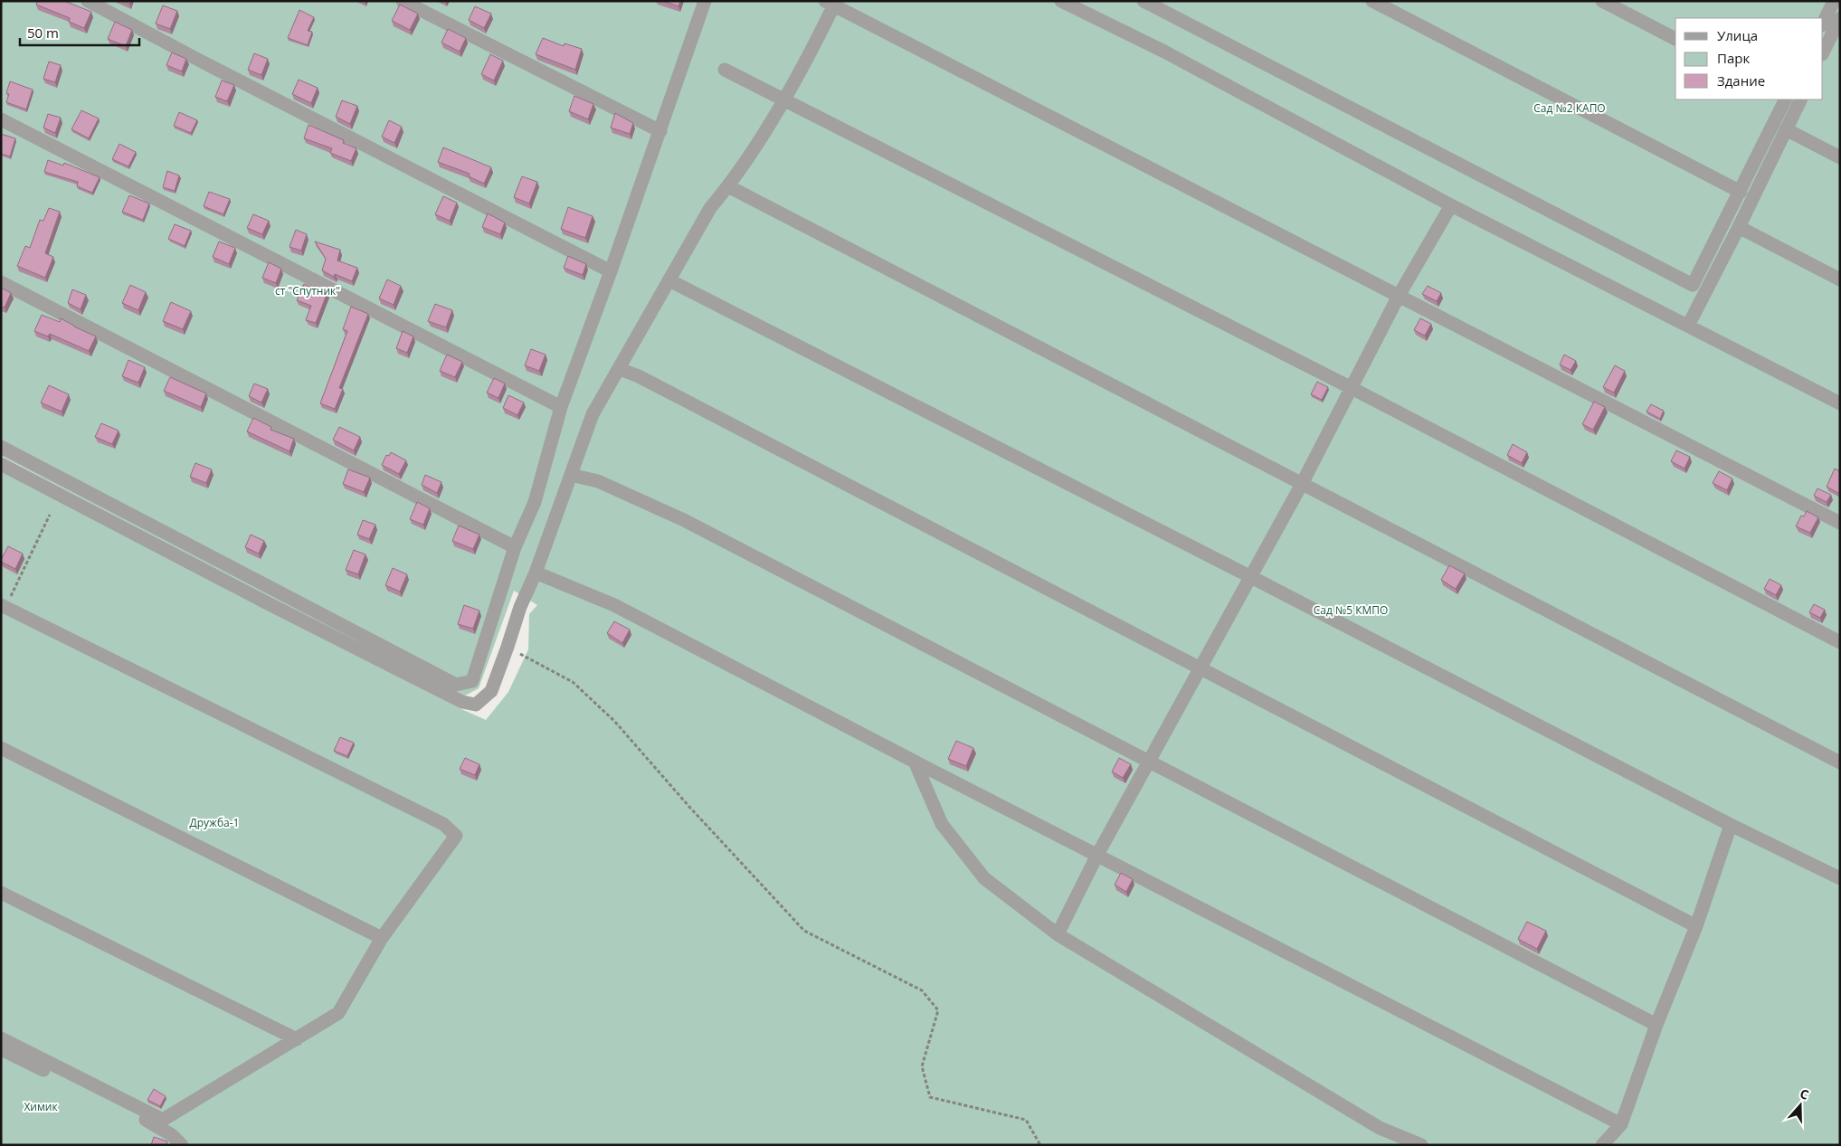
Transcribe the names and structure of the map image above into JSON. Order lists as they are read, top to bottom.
{
  "parks": [
    "Сад №2 КАПО",
    "ст \"Спутник\"",
    "Сад №5 КМПО",
    "Дружба-1",
    "Химик"
  ],
  "legend": ["Улица", "Парк", "Здание"],
  "scale_bar": "50 m",
  "north": "top"
}
